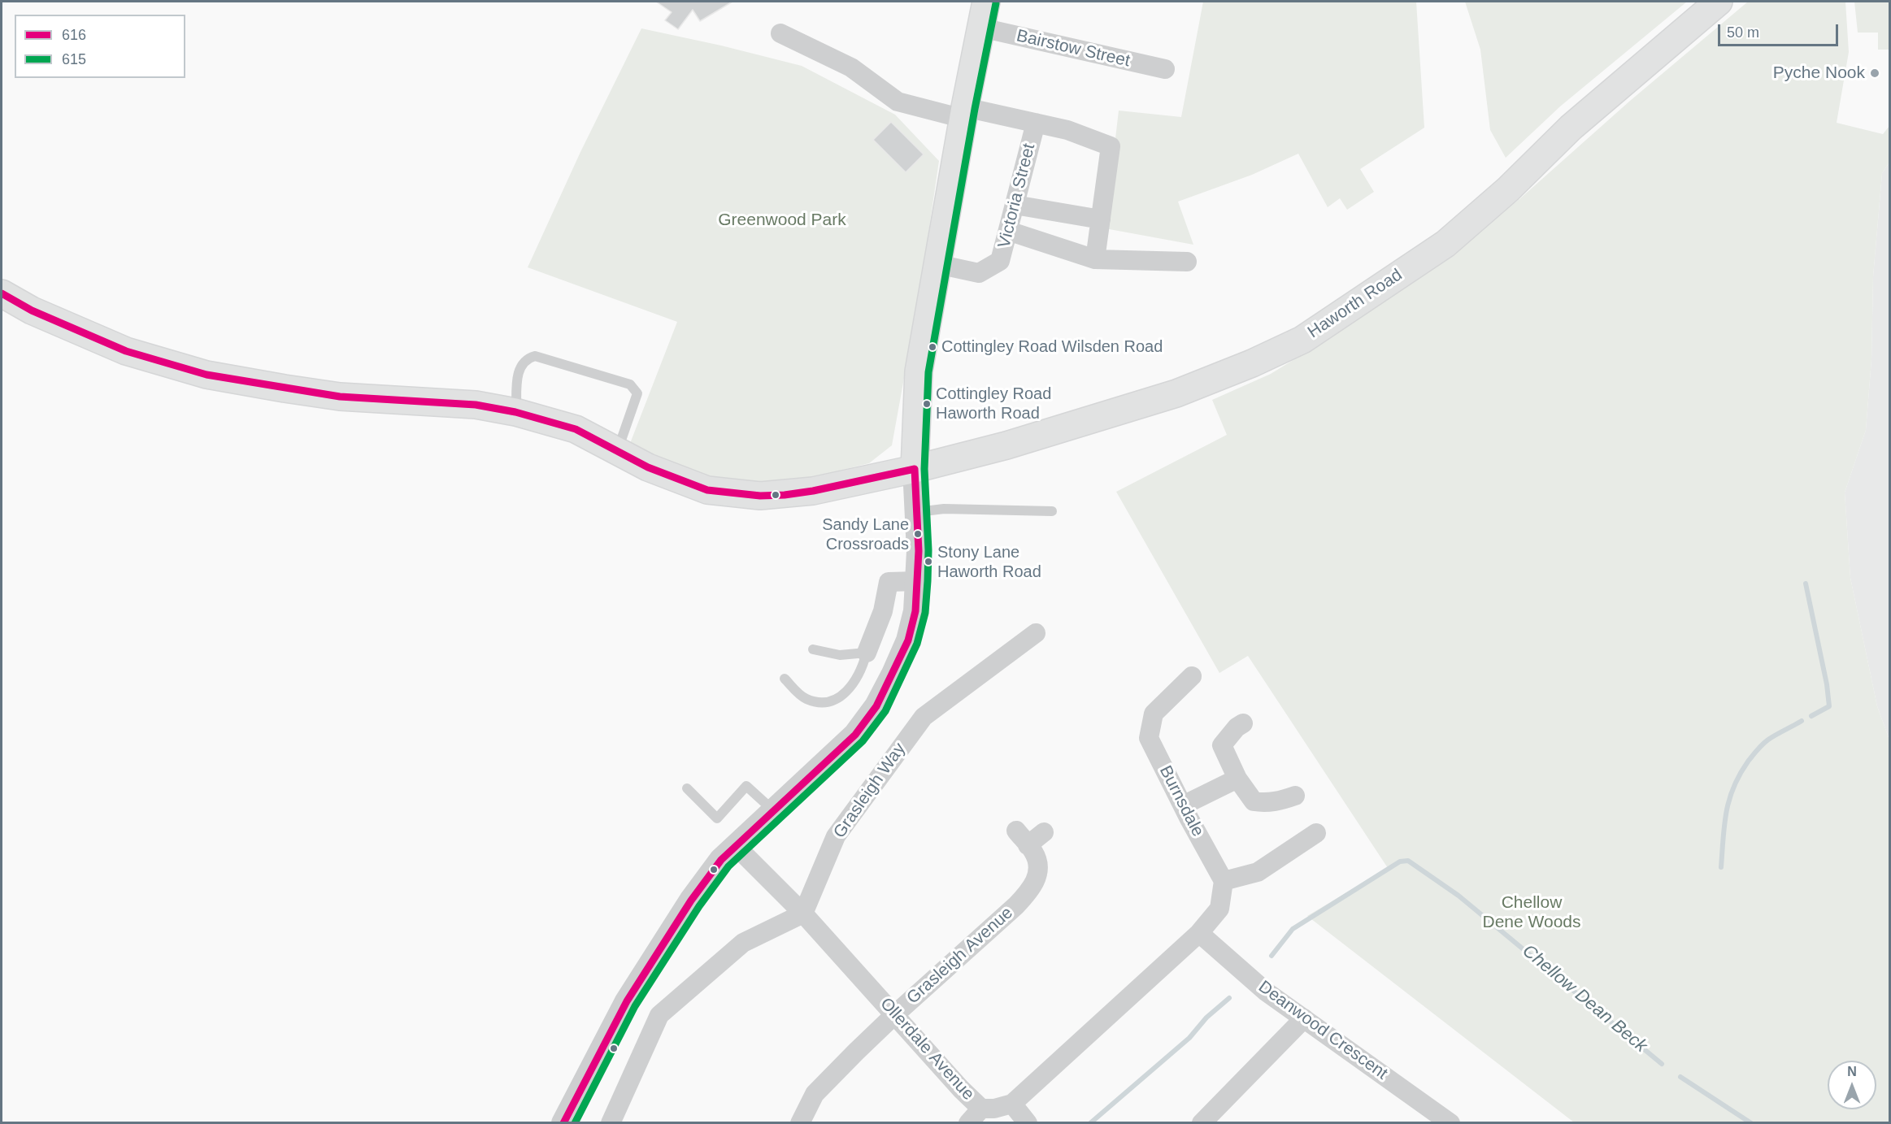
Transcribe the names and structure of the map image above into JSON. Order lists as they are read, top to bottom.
{
  "streets": {
    "main road": ["Haworth Road"],
    "street": [
      "Bairstow Street",
      "Victoria Street",
      "Grasleigh Way",
      "Burnsdale",
      "Grasleigh Avenue",
      "Deanwood Crescent",
      "Ollerdale Avenue"
    ]
  },
  "crossings": [
    ["Grasleigh Way", "Ollerdale Avenue"],
    ["Grasleigh Avenue", "Ollerdale Avenue"]
  ],
  "water": ["Chellow Dean Beck"],
  "parks": ["Greenwood Park", "Chellow Dene Woods"],
  "places": [
    "Pyche Nook",
    "Cottingley Road Wilsden Road",
    "Cottingley Road Haworth Road",
    "Sandy Lane Crossroads",
    "Stony Lane Haworth Road"
  ],
  "lines": ["transit line 615", "transit line 616"],
  "legend": ["616", "615"],
  "scale_bar": "50 m",
  "north": "top"
}
